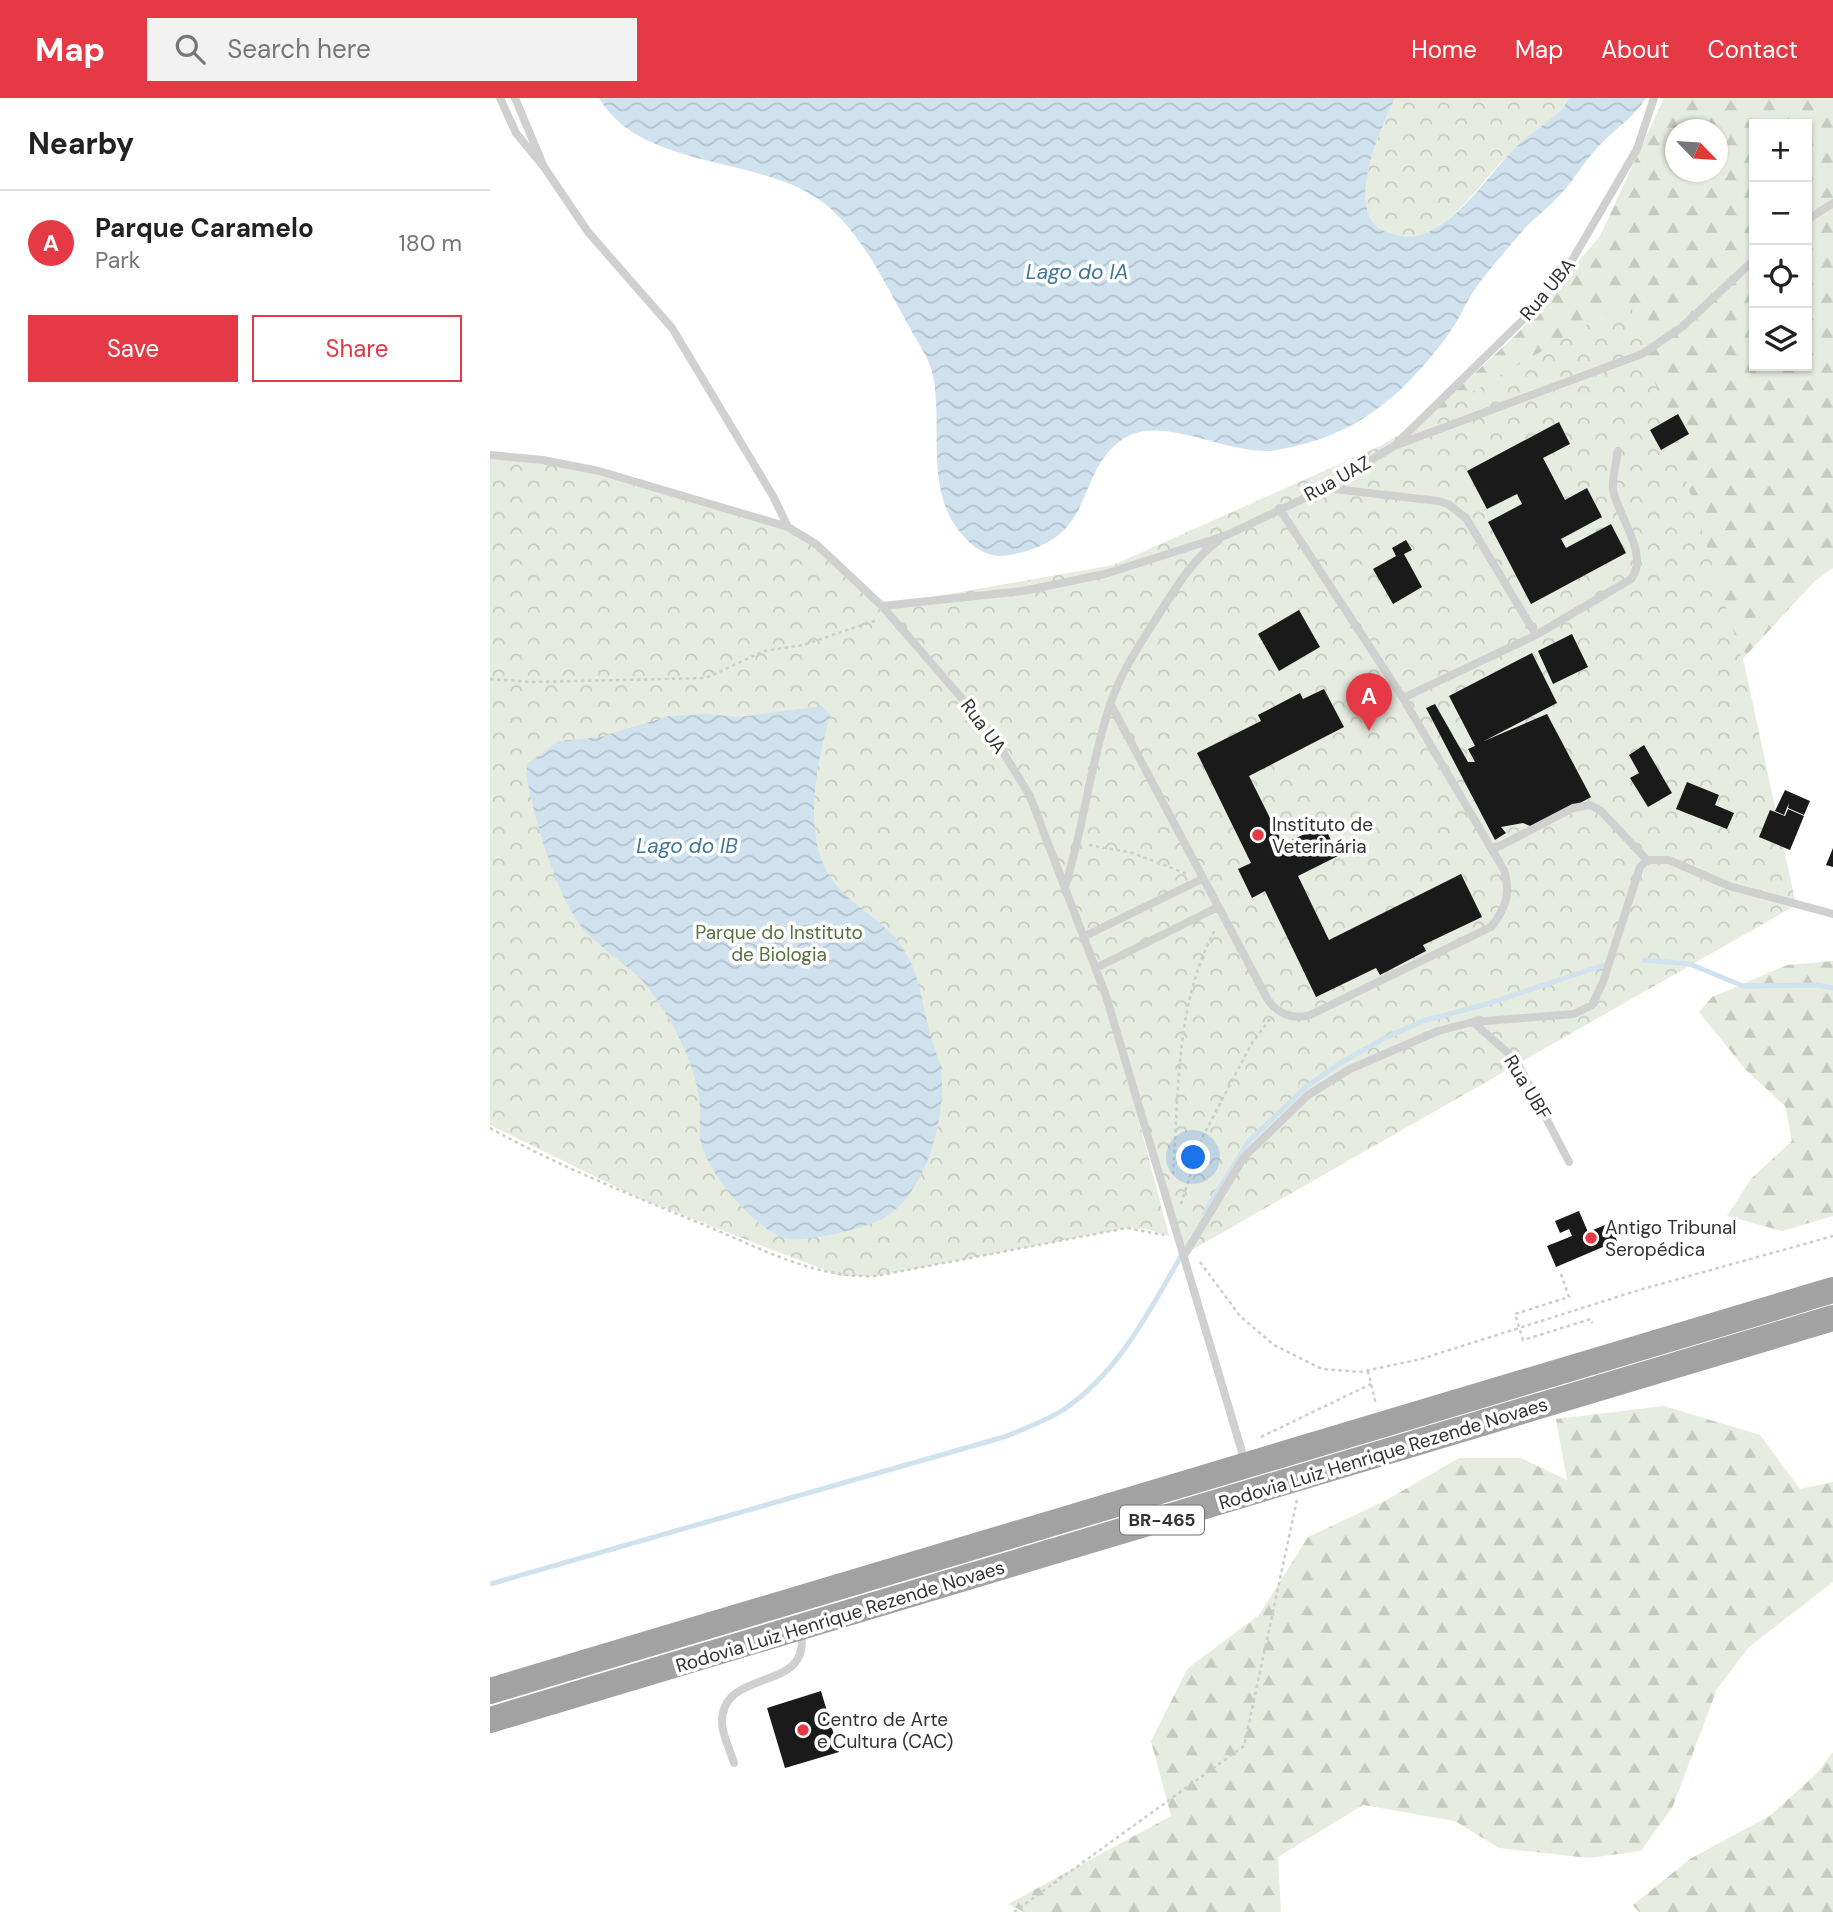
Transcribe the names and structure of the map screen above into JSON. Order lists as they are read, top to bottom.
{
  "streets": {
    "highway": ["Rodovia Luiz Henrique Rezende Novaes", "BR-465"],
    "lane": [
      "Rua UBA",
      "Rua UAZ",
      "Rua UA",
      "Rua UBF"
    ]
  },
  "crossings": [
    ["Rua UBA", "Rua UAZ"],
    ["Rua UAZ", "Rua UA"],
    ["Rua UA", "Rodovia Luiz Henrique Rezende Novaes"]
  ],
  "water": ["Lago do IA", "Lago do IB"],
  "parks": ["Parque do Instituto de Biologia"],
  "places": ["Instituto de Veterinária", "Antigo Tribunal Seropédica", "Centro de Arte e Cultura (CAC)"],
  "north": "bottom right",
  "page": {
    "header": "Map",
    "search": "Search here",
    "nav": [
      "Home",
      "Map",
      "About",
      "Contact"
    ],
    "heading": "Nearby",
    "map_buttons": ["+", "−"],
    "list": [
      {
        "mark": "A",
        "name": "Parque Caramelo",
        "note": "Park",
        "value": "180 m"
      }
    ],
    "buttons": ["Save", "Share"],
    "pins": "A"
  }
}
